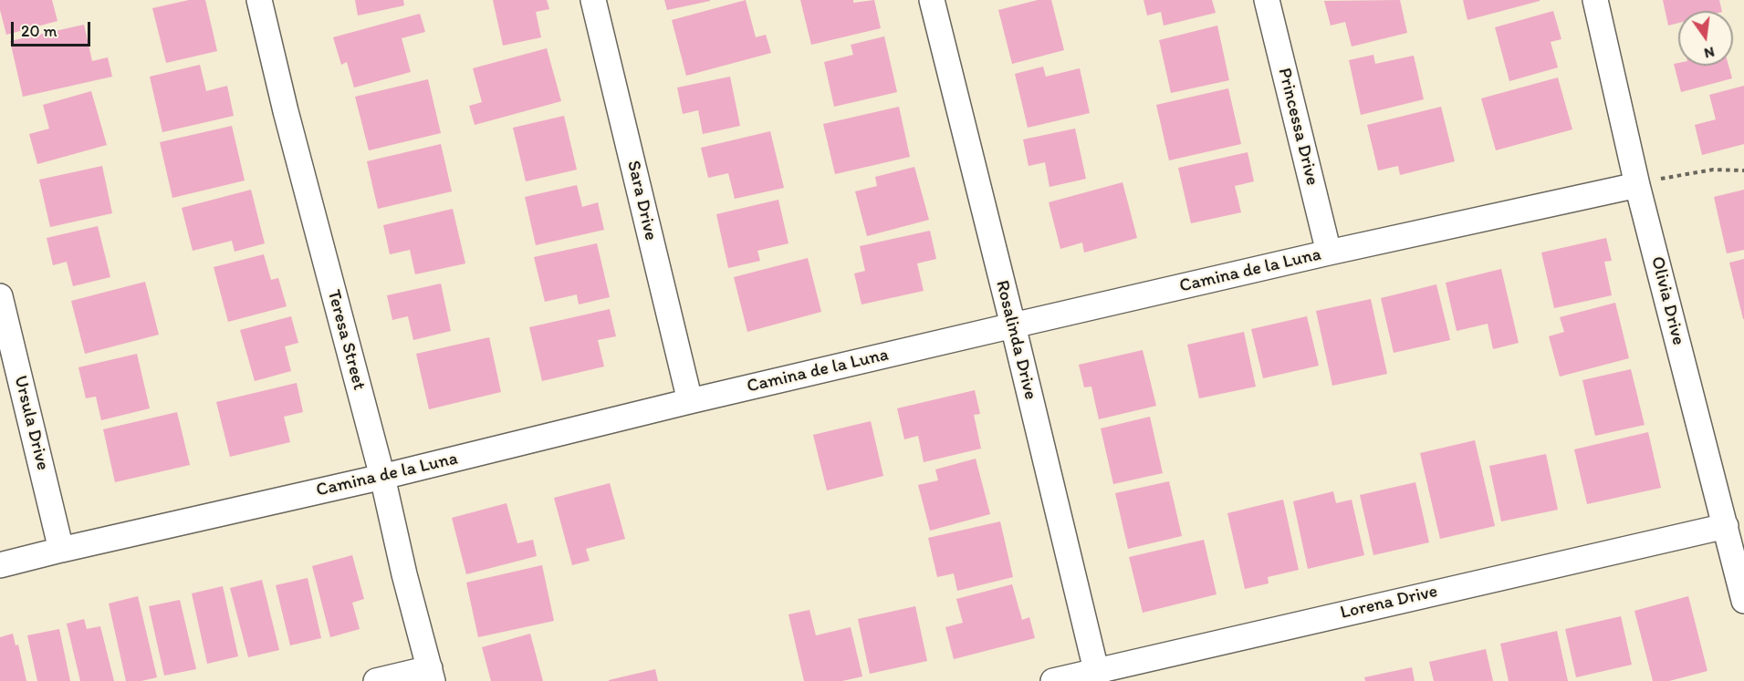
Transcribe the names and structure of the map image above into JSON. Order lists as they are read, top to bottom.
{
  "streets": {
    "street": [
      "Princessa Drive",
      "Sara Drive",
      "Camina de la Luna",
      "Olivia Drive",
      "Teresa Street",
      "Rosalinda Drive",
      "Ursula Drive",
      "Lorena Drive"
    ]
  },
  "crossings": [
    ["Princessa Drive", "Camina de la Luna"],
    ["Sara Drive", "Camina de la Luna"],
    ["Camina de la Luna", "Olivia Drive"],
    ["Camina de la Luna", "Teresa Street"],
    ["Camina de la Luna", "Rosalinda Drive"],
    ["Camina de la Luna", "Ursula Drive"],
    ["Olivia Drive", "Lorena Drive"],
    ["Rosalinda Drive", "Lorena Drive"]
  ],
  "scale_bar": "20 m",
  "north": "bottom"
}
